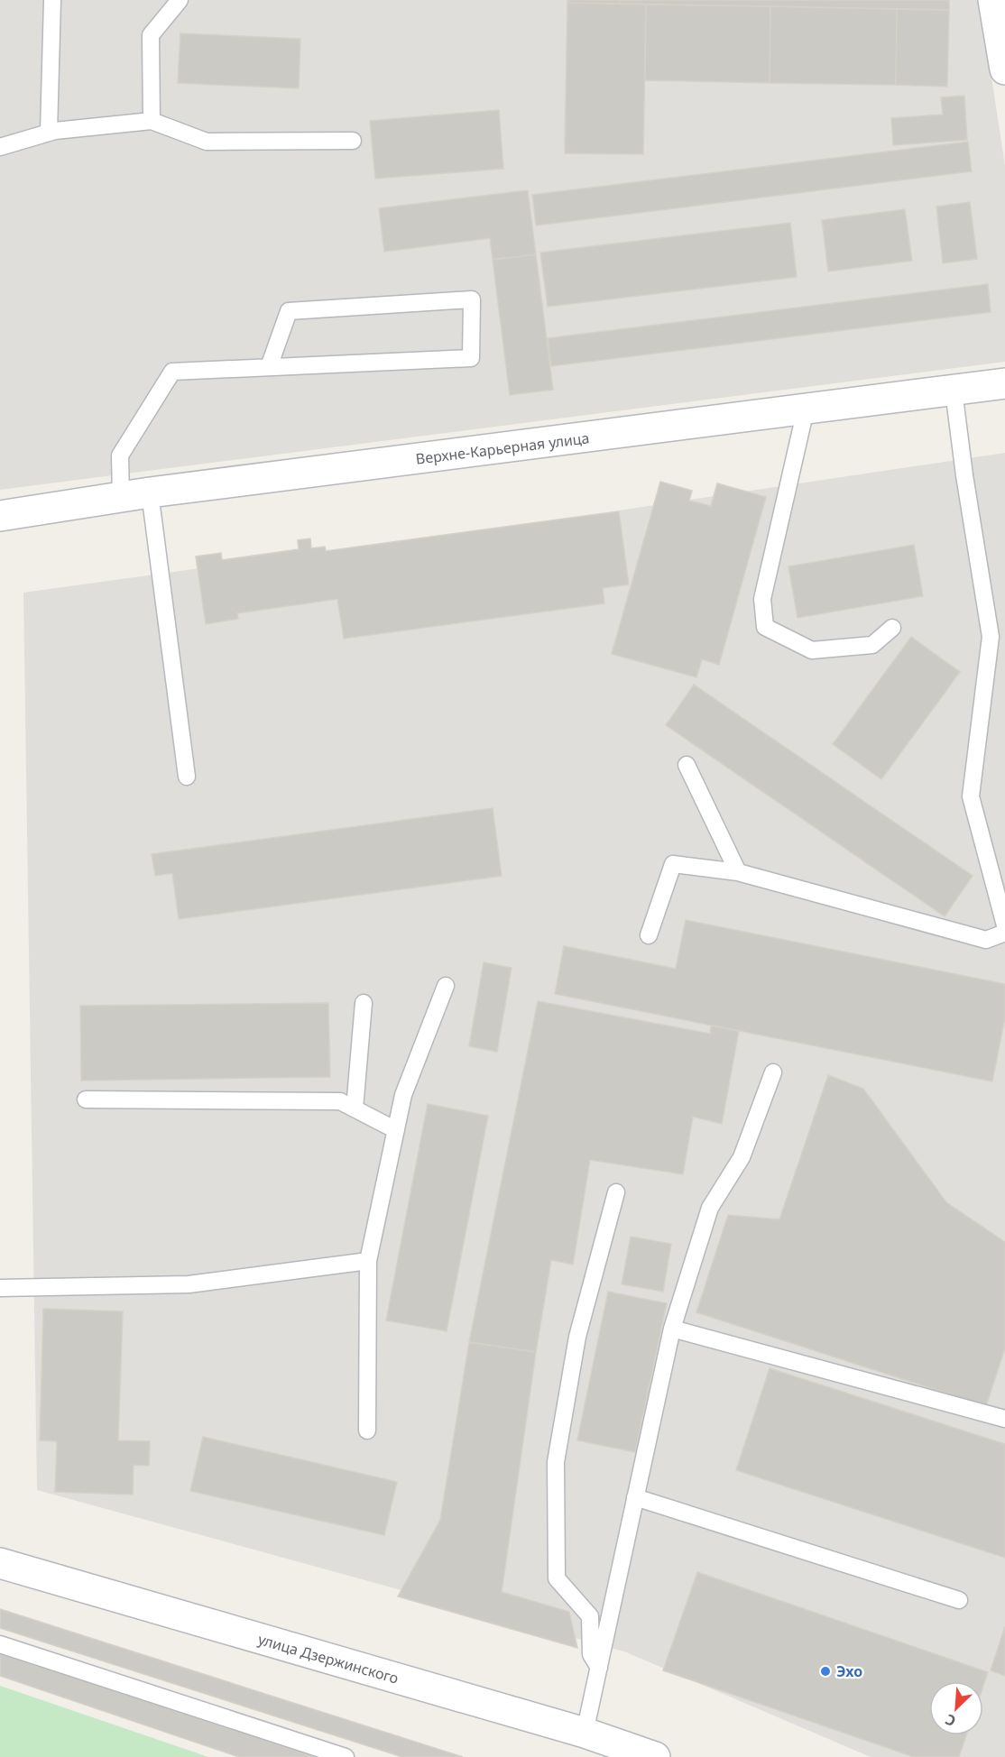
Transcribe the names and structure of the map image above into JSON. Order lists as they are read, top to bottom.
{
  "streets": {
    "street": ["Верхне-Карьерная улица", "улица Дзержинского"]
  },
  "places": ["Эхо"],
  "north": "bottom left"
}
